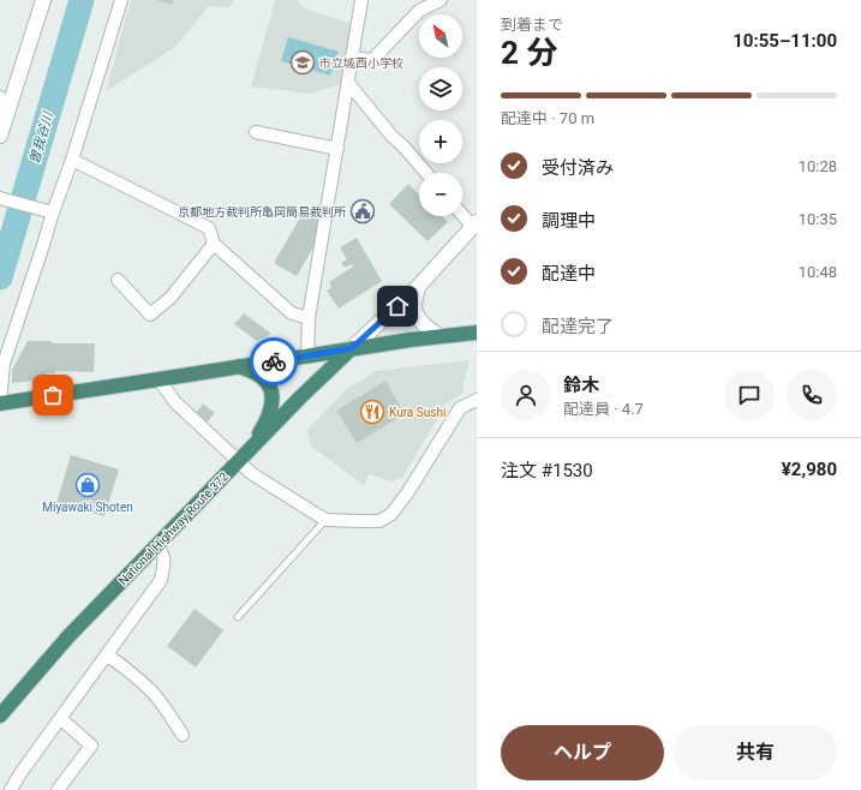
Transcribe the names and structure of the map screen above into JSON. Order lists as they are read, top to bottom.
{
  "streets": {
    "highway": ["National Highway Route 372"]
  },
  "water": ["曽我谷川"],
  "places": {
    "school or university": ["市立城西小学校"],
    "public building": ["京都地方裁判所亀岡簡易裁判所"],
    "restaurant": ["Kura Sushi"],
    "shop": ["Miyawaki Shoten"]
  },
  "north": "top left",
  "page": {
    "heading": ["2 分", "到着まで", "10:55–11:00"],
    "panel": [
      "鈴木",
      "配達員 · 4.7",
      "注文 #1530",
      "¥2,980"
    ],
    "map_buttons": ["+", "−"],
    "bar": "配達中 · 70 m",
    "list": [
      ["受付済み", "10:28"],
      ["調理中", "10:35"],
      ["配達中", "10:48"],
      "配達完了"
    ],
    "buttons": ["ヘルプ", "共有"]
  }
}
